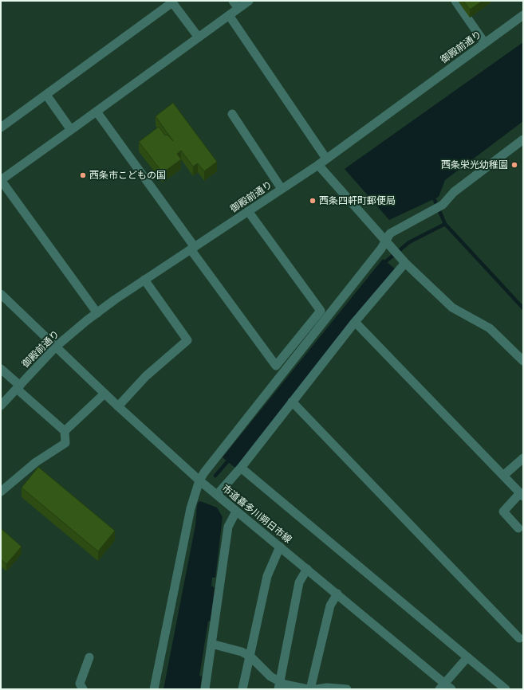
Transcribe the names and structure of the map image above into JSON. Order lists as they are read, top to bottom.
{
  "streets": {
    "street": ["御殿前通り", "市道喜多川朔日市線"]
  },
  "crossings": [
    ["御殿前通り", "市道喜多川朔日市線"]
  ],
  "places": ["西条栄光幼稚園", "西条市こどもの国", "西条四軒町郵便局"]
}
